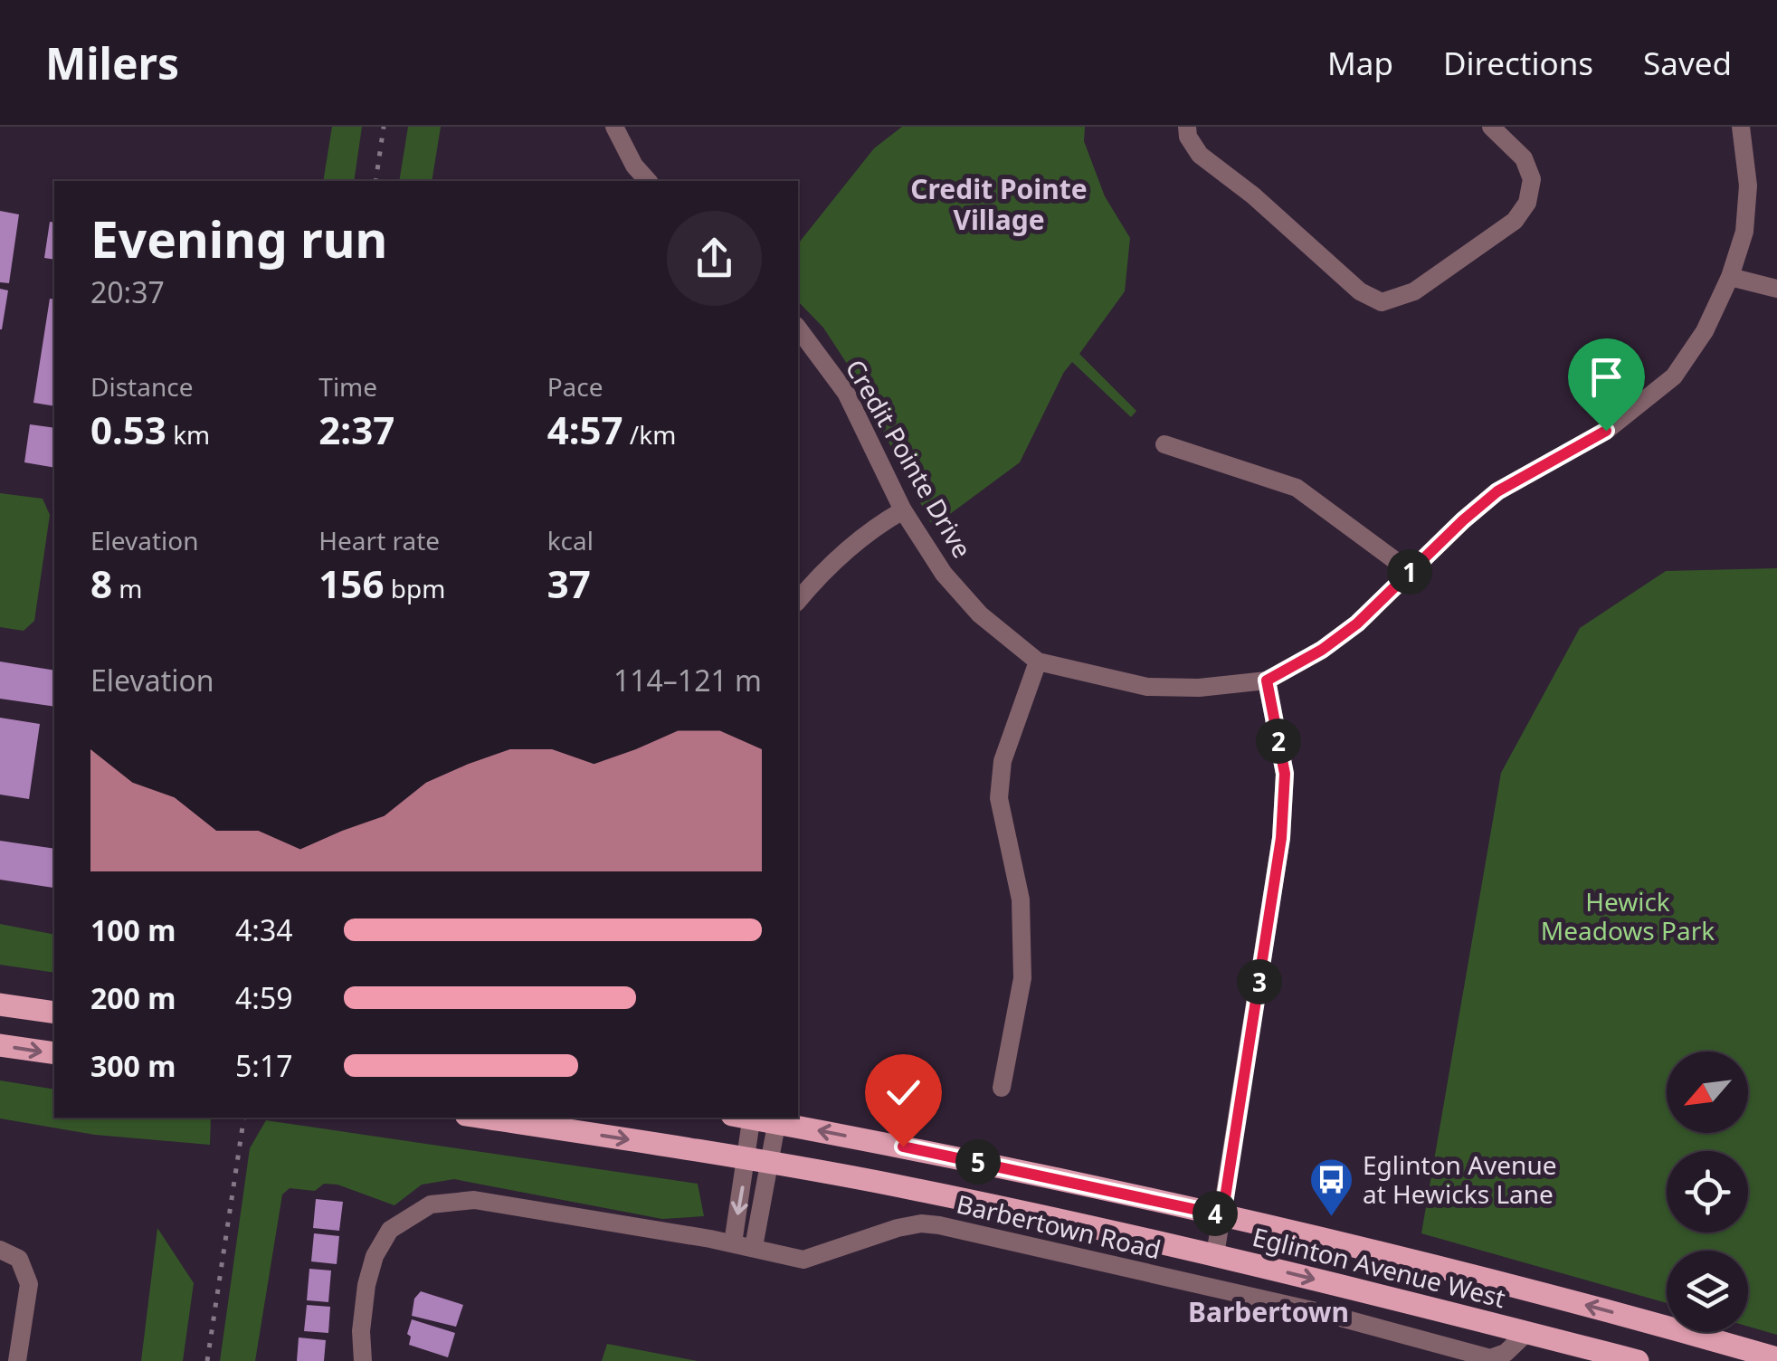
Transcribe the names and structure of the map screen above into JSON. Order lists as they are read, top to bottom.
{
  "streets": {
    "main road": ["Eglinton Avenue West"],
    "street": ["Credit Pointe Drive", "Barbertown Road"]
  },
  "crossings": [
    ["Barbertown Road", "Eglinton Avenue West"]
  ],
  "districts": ["Credit Pointe Village", "Barbertown"],
  "parks": ["Hewick Meadows Park"],
  "places": {
    "bus stop": ["Eglinton Avenue at Hewicks Lane"]
  },
  "north": "bottom left",
  "page": {
    "header": "Milers",
    "nav": ["Map", "Directions", "Saved"],
    "heading": ["Evening run", "20:37"],
    "stats": [
      ["Distance", "0.53 km"],
      ["Time", "2:37"],
      ["Pace", "4:57 /km"],
      ["Elevation", "8 m"],
      ["Heart rate", "156 bpm"],
      ["kcal", "37"]
    ],
    "pins": [
      "1",
      "2",
      "3",
      "5",
      "4"
    ],
    "chart": ["Elevation", "114–121 m"],
    "list": [
      {
        "name": "100 m",
        "note": "4:34"
      },
      {
        "name": "200 m",
        "note": "4:59"
      },
      {
        "name": "300 m",
        "note": "5:17"
      }
    ]
  }
}
